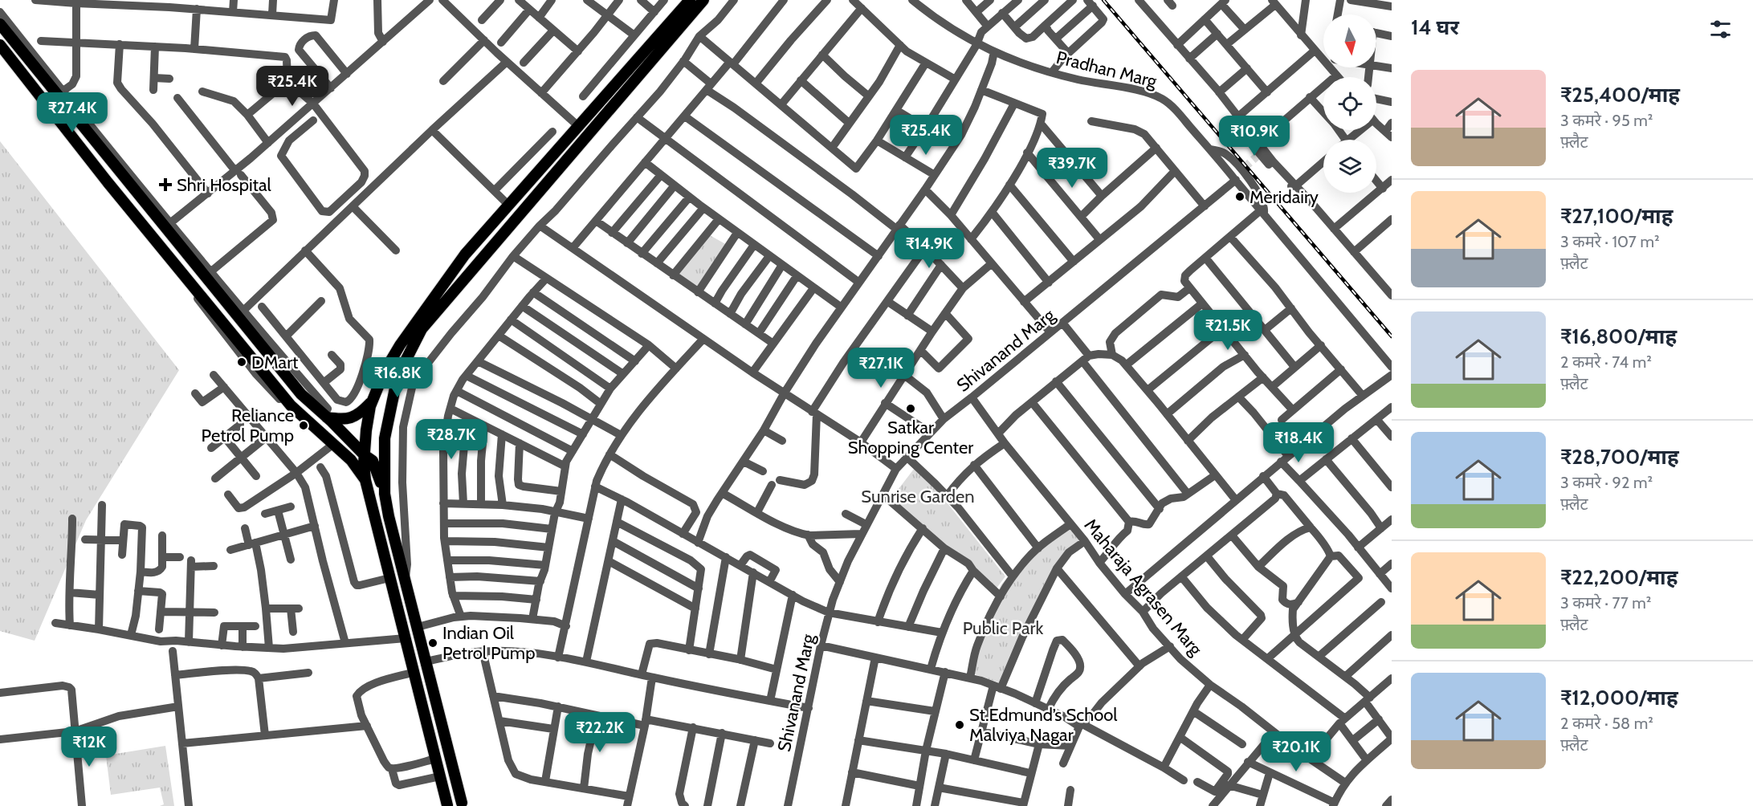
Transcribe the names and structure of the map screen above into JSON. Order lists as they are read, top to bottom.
{
  "streets": {
    "street": ["Pradhan Marg", "Shivanand Marg", "Maharaja Agrasen Marg"]
  },
  "crossings": [
    ["Pradhan Marg", "Shivanand Marg"],
    ["Shivanand Marg", "Maharaja Agrasen Marg"]
  ],
  "parks": ["Sunrise Garden", "Public Park"],
  "places": {
    "health": ["Shri Hospital"],
    "other": [
      "Meridairy",
      "DMart",
      "Satkar Shopping Center",
      "Reliance Petrol Pump",
      "Indian Oil Petrol Pump",
      "St.Edmund’s School Malviya Nagar"
    ]
  },
  "north": "bottom",
  "page": {
    "heading": "14 घर",
    "list": [
      {
        "name": "₹25,400/माह",
        "note": "3 कमरे · 95 m² · फ़्लैट"
      },
      {
        "name": "₹27,100/माह",
        "note": "3 कमरे · 107 m² · फ़्लैट"
      },
      {
        "name": "₹16,800/माह",
        "note": "2 कमरे · 74 m² · फ़्लैट"
      },
      {
        "name": "₹28,700/माह",
        "note": "3 कमरे · 92 m² · फ़्लैट"
      },
      {
        "name": "₹22,200/माह",
        "note": "3 कमरे · 77 m² · फ़्लैट"
      },
      {
        "name": "₹12,000/माह",
        "note": "2 कमरे · 58 m² · फ़्लैट"
      }
    ],
    "price": [
      "₹25.4K",
      "₹27.4K",
      "₹25.4K",
      "₹10.9K",
      "₹39.7K",
      "₹14.9K",
      "₹21.5K",
      "₹27.1K",
      "₹16.8K",
      "₹28.7K",
      "₹18.4K",
      "₹22.2K",
      "₹12K",
      "₹20.1K"
    ]
  }
}
